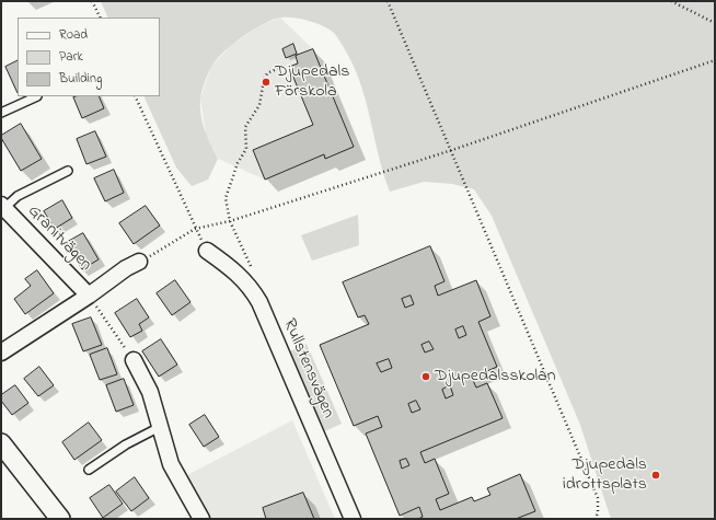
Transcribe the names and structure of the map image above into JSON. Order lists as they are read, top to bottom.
{
  "streets": {
    "street": ["Granitvägen", "Rullstensvägen"]
  },
  "places": ["Djupedals Förskola", "Djupedalsskolan", "Djupedals idrottsplats"],
  "legend": ["Road", "Park", "Building"]
}
